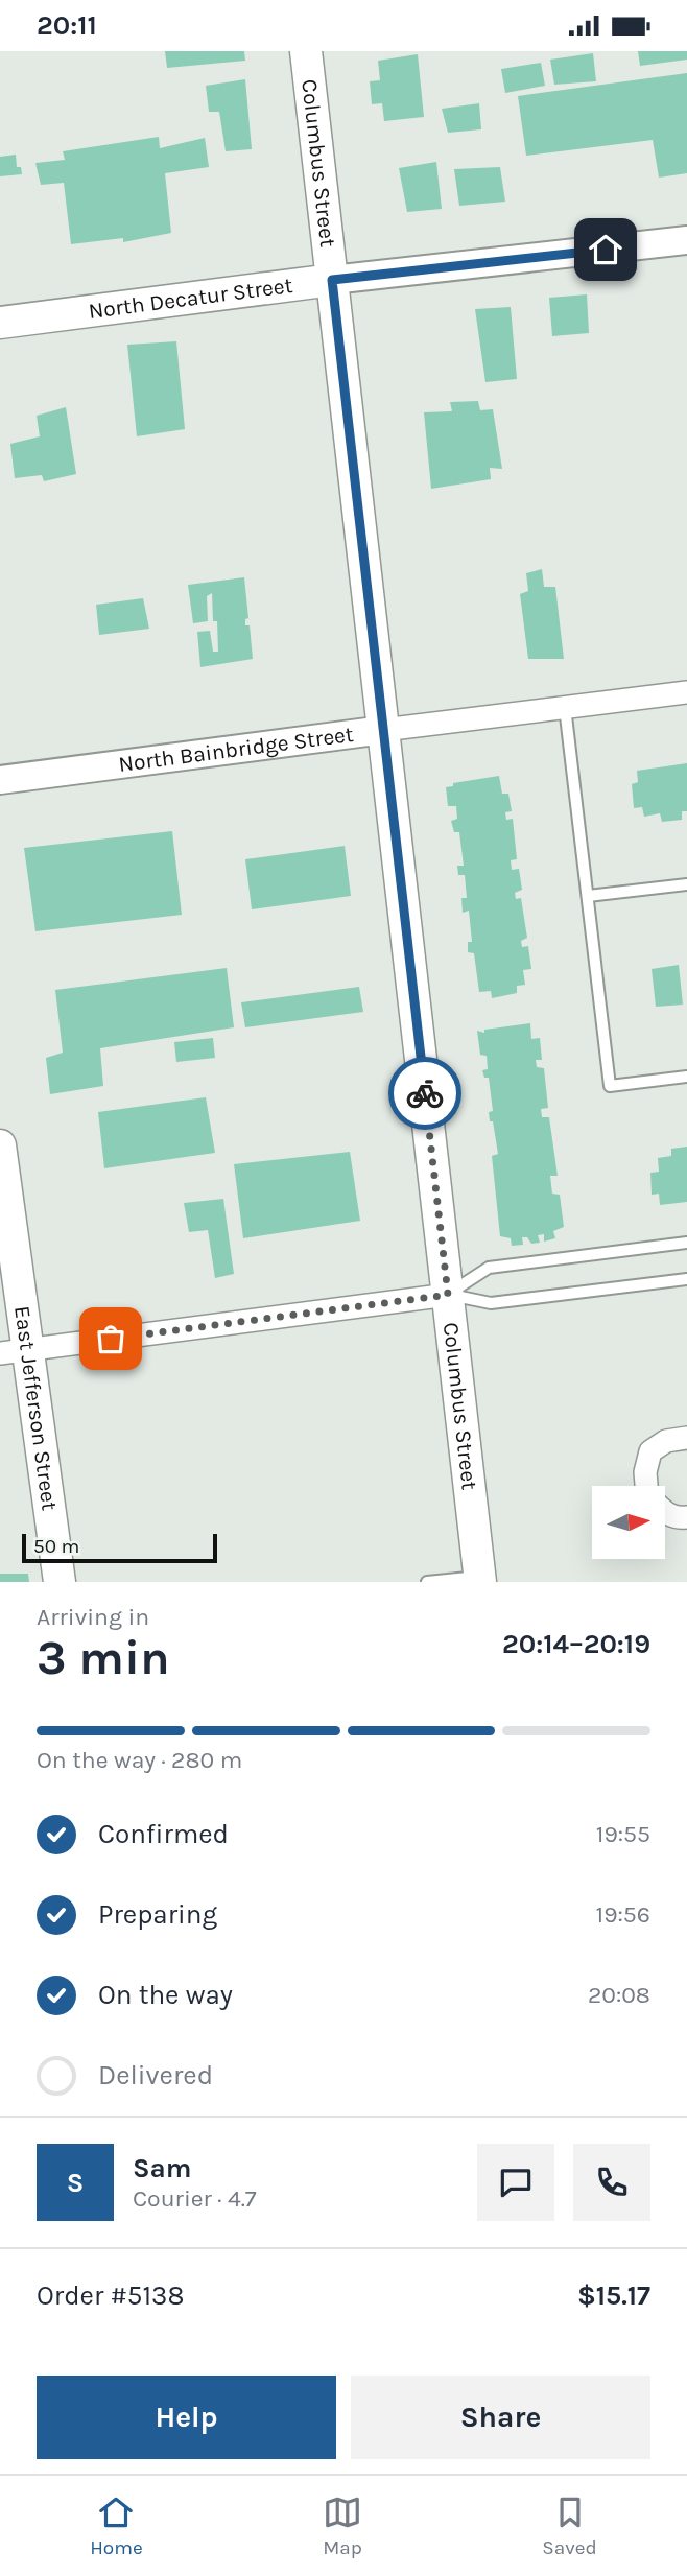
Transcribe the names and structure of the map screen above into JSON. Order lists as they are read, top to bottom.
{
  "streets": {
    "main road": ["Columbus Street", "North Decatur Street", "East Jefferson Street"],
    "street": ["North Bainbridge Street"]
  },
  "crossings": [
    ["Columbus Street", "North Decatur Street"],
    ["Columbus Street", "North Bainbridge Street"]
  ],
  "scale_bar": "50 m",
  "north": "right",
  "page": {
    "status": "20:11",
    "scale": "50 m",
    "heading": ["3 min", "Arriving in", "20:14–20:19"],
    "panel": [
      "Sam",
      "Courier · 4.7",
      "Order #5138",
      "$15.17"
    ],
    "bar": "On the way · 280 m",
    "list": [
      ["Confirmed", "19:55"],
      ["Preparing", "19:56"],
      ["On the way", "20:08"],
      "Delivered"
    ],
    "round": "S",
    "buttons": ["Help", "Share"],
    "tabs": ["Home", "Map", "Saved"]
  }
}
